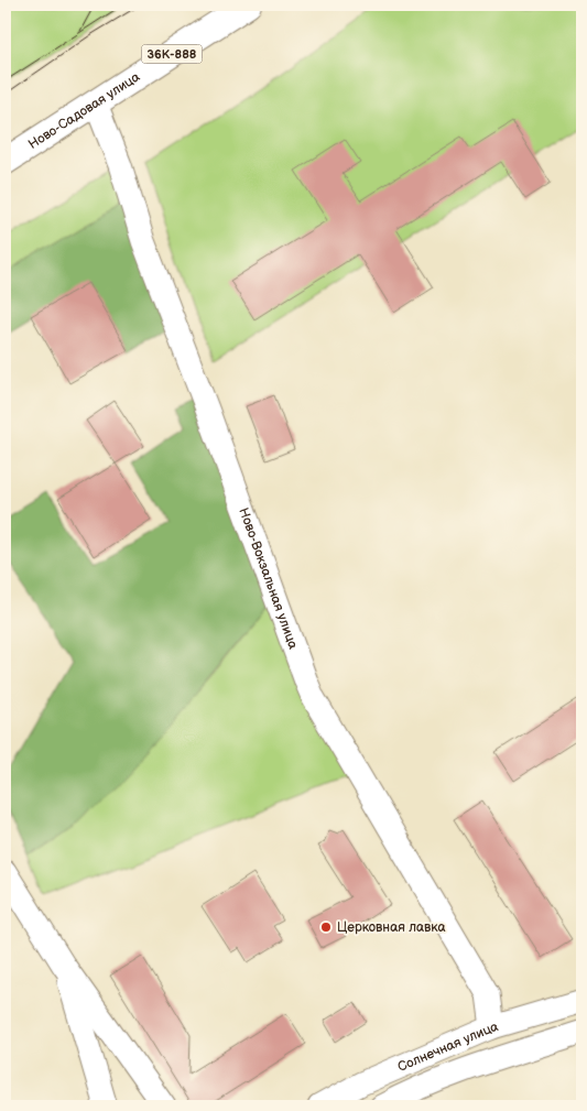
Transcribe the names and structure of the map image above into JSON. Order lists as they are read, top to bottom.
{
  "streets": {
    "main road": ["36К-888", "Ново-Садовая улица"],
    "street": ["Ново-Вокзальная улица", "Солнечная улица"]
  },
  "crossings": [
    ["Ново-Садовая улица", "Ново-Вокзальная улица"],
    ["Ново-Вокзальная улица", "Солнечная улица"]
  ],
  "places": ["Церковная лавка"]
}
